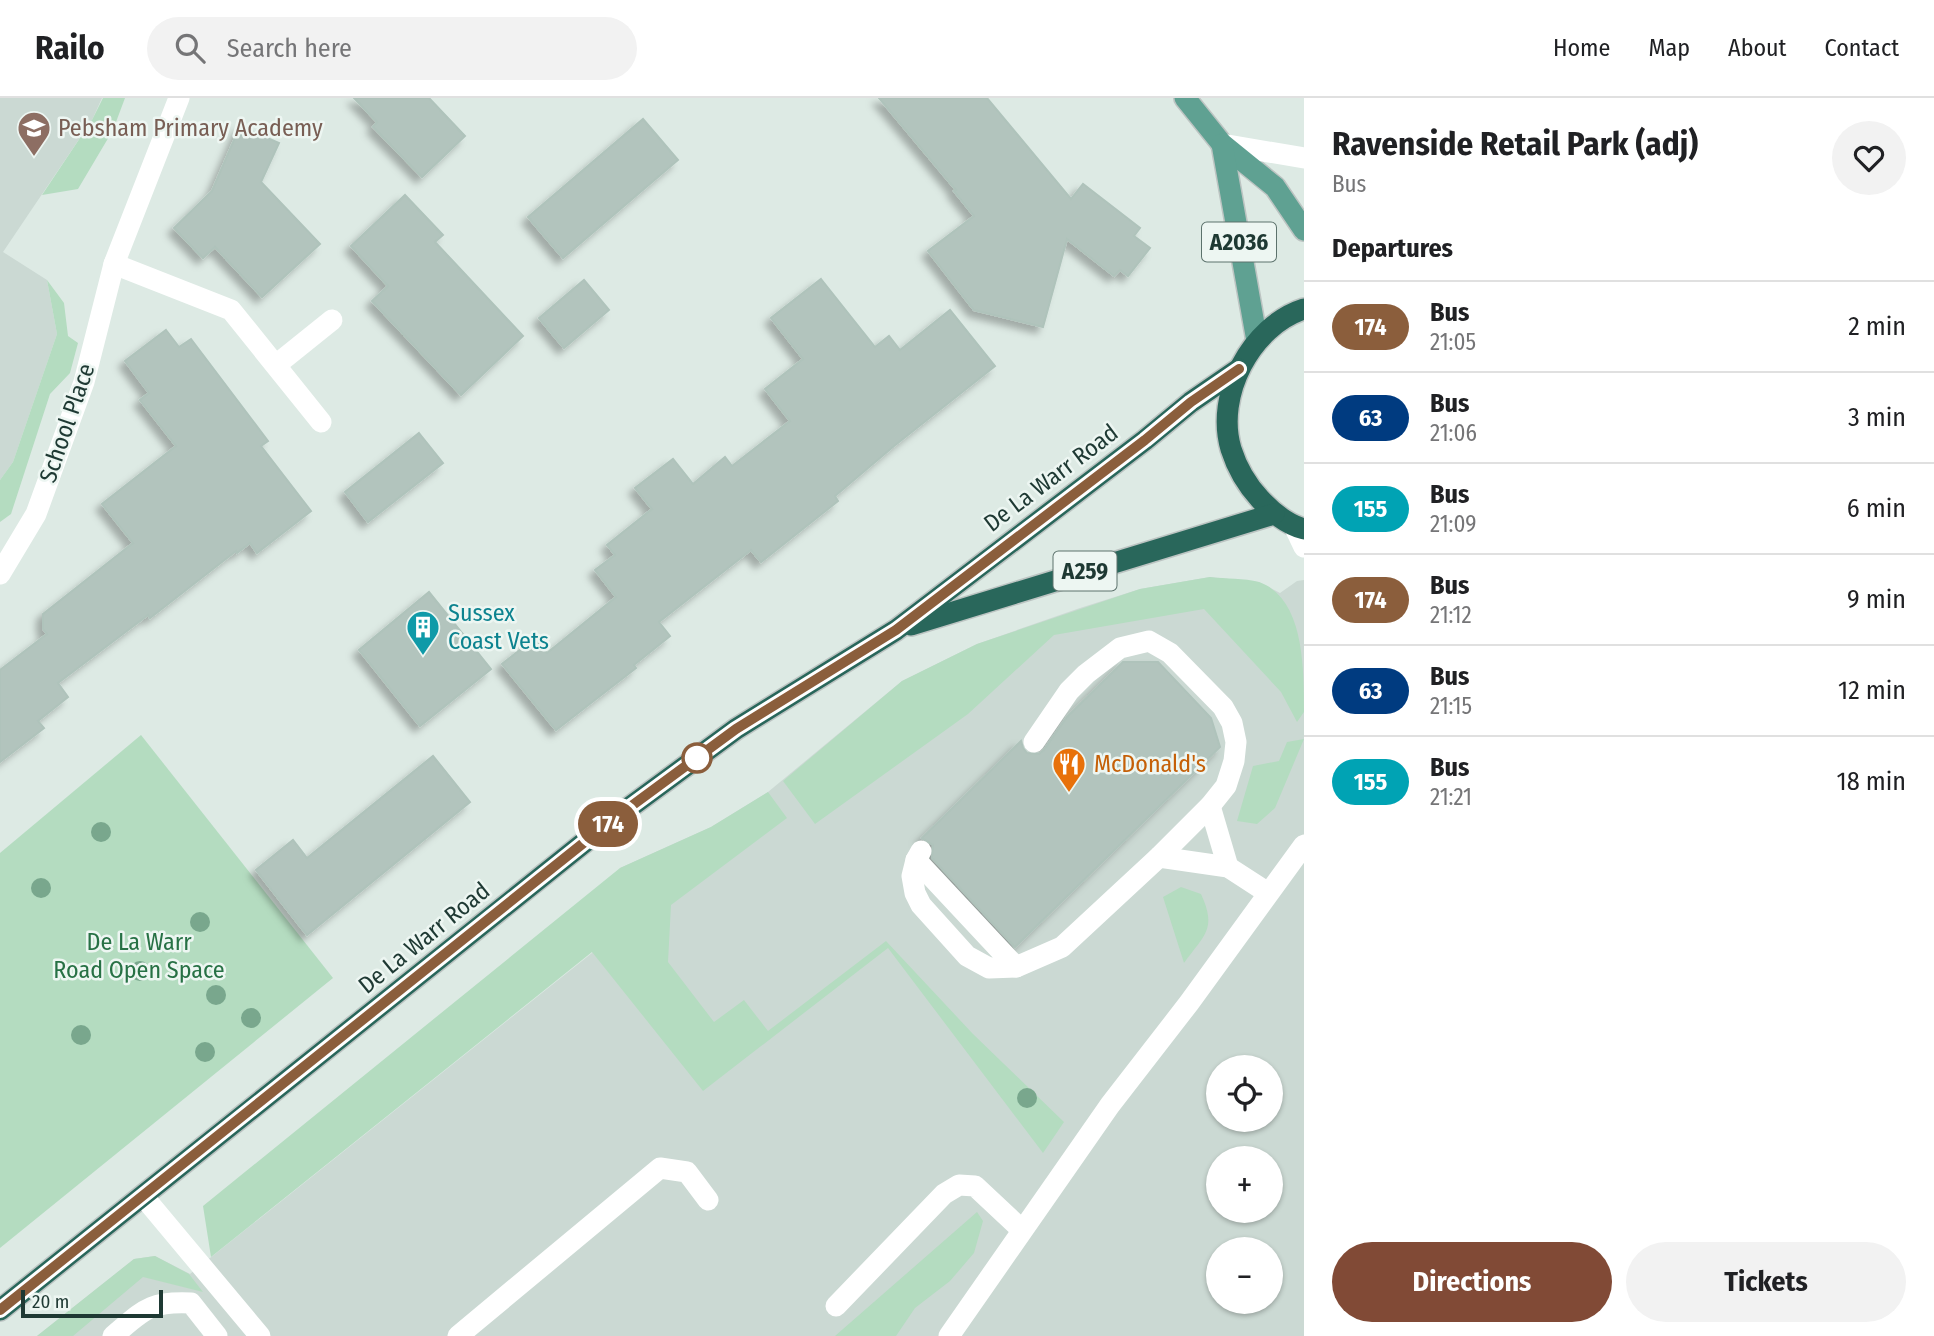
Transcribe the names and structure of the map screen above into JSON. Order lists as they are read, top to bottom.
{
  "streets": {
    "highway": ["De La Warr Road", "A259"],
    "main road": ["A2036"],
    "street": ["School Place"]
  },
  "parks": ["De La Warr Road Open Space"],
  "places": {
    "school or university": ["Pebsham Primary Academy"],
    "building": ["Sussex Coast Vets"],
    "restaurant": ["McDonald's"]
  },
  "lines": ["bus line 174"],
  "scale_bar": "20 m",
  "page": {
    "header": "Railo",
    "search": "Search here",
    "nav": [
      "Home",
      "Map",
      "About",
      "Contact"
    ],
    "on_map": "174",
    "heading": [
      ["Ravenside Retail Park (adj)", "Bus"],
      "Departures"
    ],
    "list": [
      {
        "mark": "174",
        "name": "Bus",
        "note": "21:05",
        "value": "2 min"
      },
      {
        "mark": "63",
        "name": "Bus",
        "note": "21:06",
        "value": "3 min"
      },
      {
        "mark": "155",
        "name": "Bus",
        "note": "21:09",
        "value": "6 min"
      },
      {
        "mark": "174",
        "name": "Bus",
        "note": "21:12",
        "value": "9 min"
      },
      {
        "mark": "63",
        "name": "Bus",
        "note": "21:15",
        "value": "12 min"
      },
      {
        "mark": "155",
        "name": "Bus",
        "note": "21:21",
        "value": "18 min"
      }
    ],
    "map_buttons": ["+", "−"],
    "buttons": ["Directions", "Tickets"],
    "scale": "20 m"
  }
}
